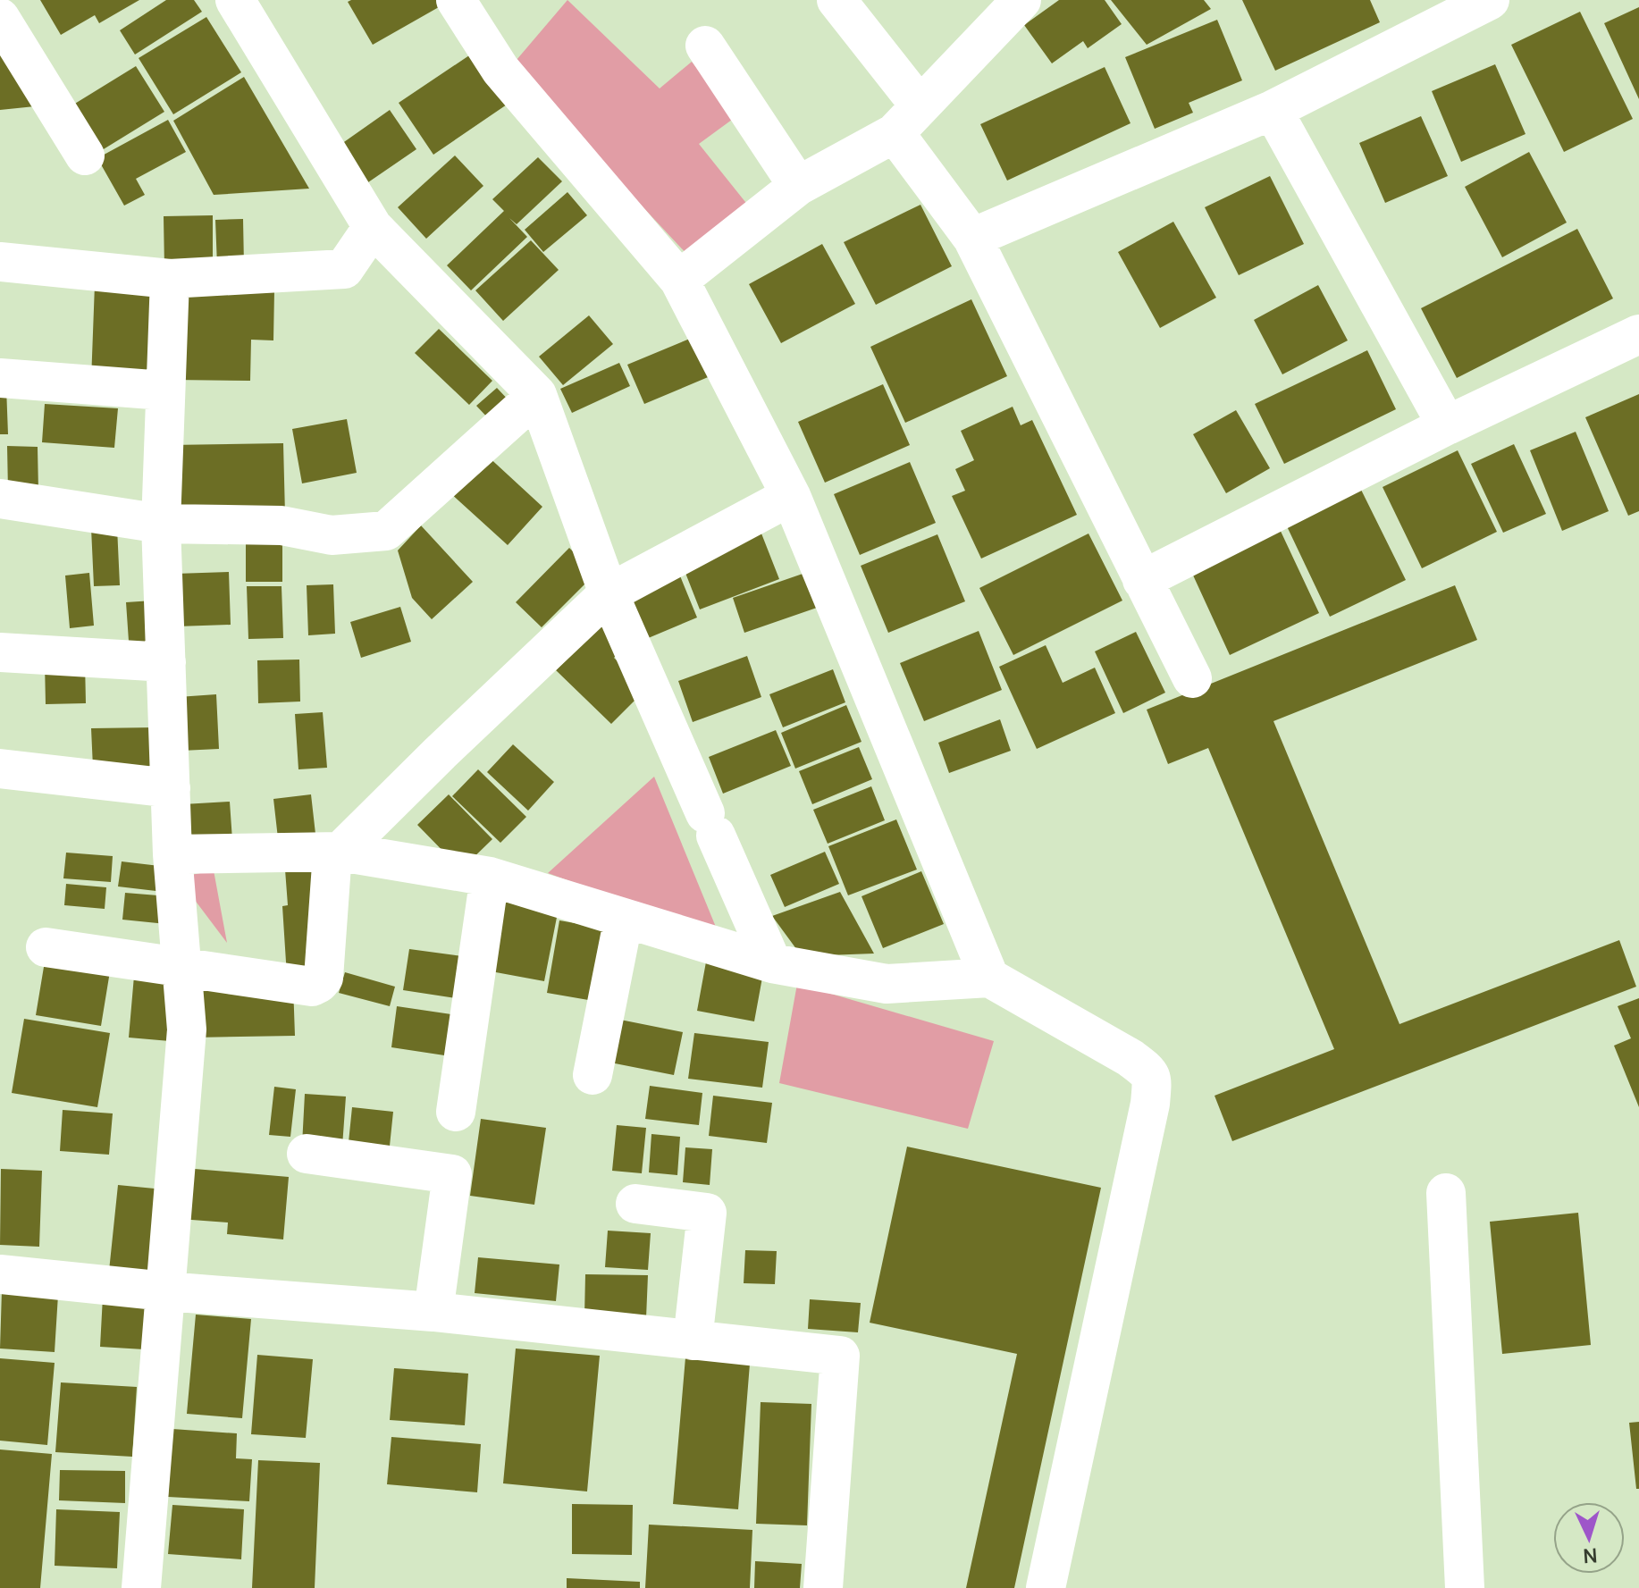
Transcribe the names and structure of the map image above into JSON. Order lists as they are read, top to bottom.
{
  "north": "bottom"
}
